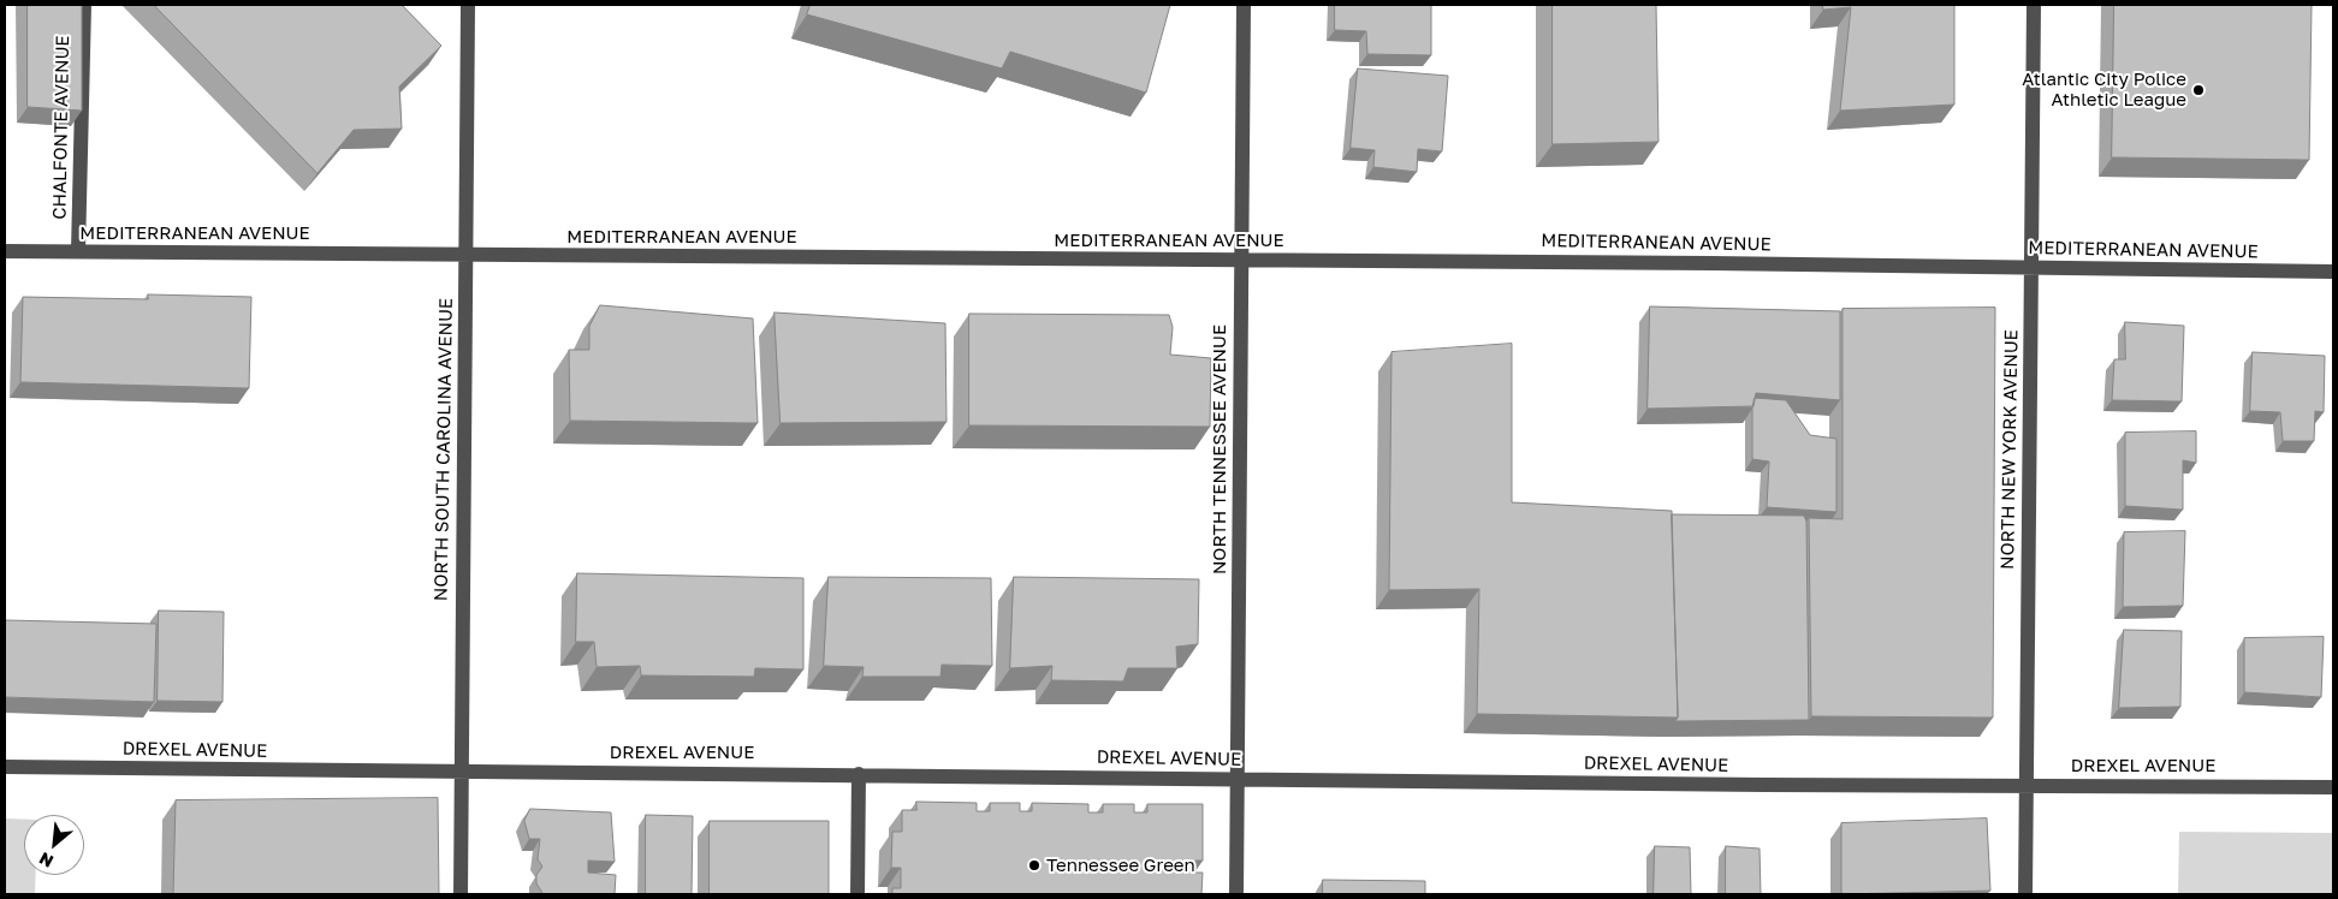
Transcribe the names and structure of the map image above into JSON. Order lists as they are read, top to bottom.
{
  "streets": {
    "street": [
      "CHALFONTE AVENUE",
      "MEDITERRANEAN AVENUE",
      "NORTH SOUTH CAROLINA AVENUE",
      "NORTH TENNESSEE AVENUE",
      "NORTH NEW YORK AVENUE",
      "DREXEL AVENUE"
    ]
  },
  "crossings": [
    ["CHALFONTE AVENUE", "MEDITERRANEAN AVENUE"],
    ["MEDITERRANEAN AVENUE", "NORTH SOUTH CAROLINA AVENUE"],
    ["MEDITERRANEAN AVENUE", "NORTH TENNESSEE AVENUE"],
    ["MEDITERRANEAN AVENUE", "NORTH NEW YORK AVENUE"],
    ["NORTH SOUTH CAROLINA AVENUE", "DREXEL AVENUE"],
    ["NORTH TENNESSEE AVENUE", "DREXEL AVENUE"],
    ["NORTH NEW YORK AVENUE", "DREXEL AVENUE"]
  ],
  "places": ["Atlantic City Police Athletic League", "Tennessee Green"],
  "north": "bottom left"
}
